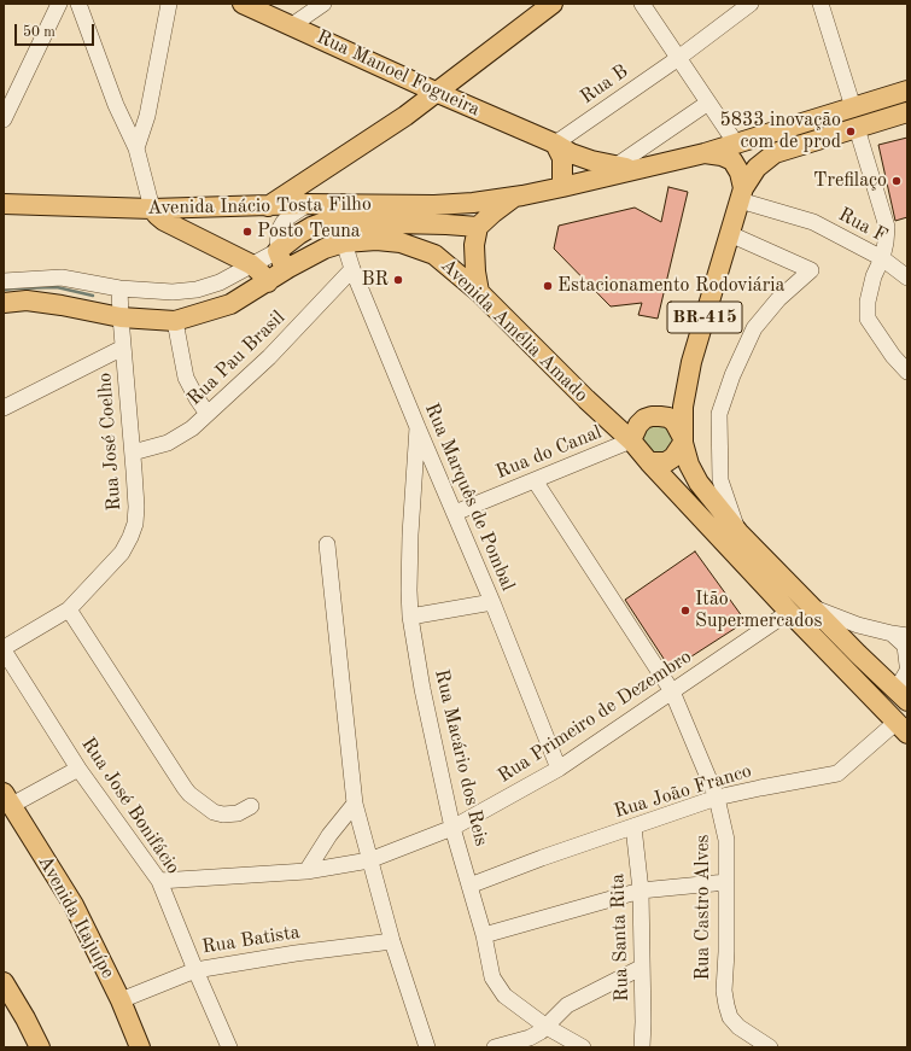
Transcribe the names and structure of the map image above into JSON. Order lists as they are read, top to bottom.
{
  "streets": {
    "main road": [
      "Rua Manoel Fogueira",
      "Avenida Inácio Tosta Filho",
      "BR-415",
      "Avenida Amélia Amado",
      "Avenida Itajuípe"
    ],
    "street": [
      "Rua B",
      "Rua F",
      "Rua Pau Brasil",
      "Rua José Coelho",
      "Rua do Canal",
      "Rua Marquês de Pombal",
      "Rua Primeiro de Dezembro",
      "Rua Macário dos Reis",
      "Rua João Franco",
      "Rua José Bonifácio",
      "Rua Castro Alves",
      "Rua Santa Rita",
      "Rua Batista"
    ]
  },
  "crossings": [
    ["Rua Manoel Fogueira", "Rua B"],
    ["Rua Manoel Fogueira", "Avenida Inácio Tosta Filho"],
    ["Rua F", "BR-415"],
    ["BR-415", "Avenida Amélia Amado"],
    ["BR-415", "Rua do Canal"],
    ["Avenida Amélia Amado", "Rua José Coelho"],
    ["Avenida Amélia Amado", "Rua do Canal"],
    ["Avenida Amélia Amado", "Rua Marquês de Pombal"],
    ["Avenida Amélia Amado", "Rua Primeiro de Dezembro"],
    ["Avenida Amélia Amado", "Rua João Franco"],
    ["Rua Pau Brasil", "Rua José Coelho"],
    ["Rua Pau Brasil", "Rua Marquês de Pombal"],
    ["Rua José Coelho", "Rua José Bonifácio"],
    ["Rua do Canal", "Rua Marquês de Pombal"],
    ["Rua do Canal", "Rua Castro Alves"],
    ["Rua Marquês de Pombal", "Rua Primeiro de Dezembro"],
    ["Rua Marquês de Pombal", "Rua Macário dos Reis"],
    ["Rua Primeiro de Dezembro", "Rua Macário dos Reis"],
    ["Rua Primeiro de Dezembro", "Rua José Bonifácio"],
    ["Rua Primeiro de Dezembro", "Rua Castro Alves"],
    ["Rua Macário dos Reis", "Rua João Franco"],
    ["Rua João Franco", "Rua Castro Alves"],
    ["Rua João Franco", "Rua Santa Rita"],
    ["Rua José Bonifácio", "Rua Batista"],
    ["Avenida Itajuípe", "Rua Batista"]
  ],
  "places": [
    "5833 inovação com de prod",
    "Trefilaço",
    "Posto Teuna",
    "BR",
    "Estacionamento Rodoviária",
    "Itão Supermercados"
  ],
  "scale_bar": "50 m"
}
